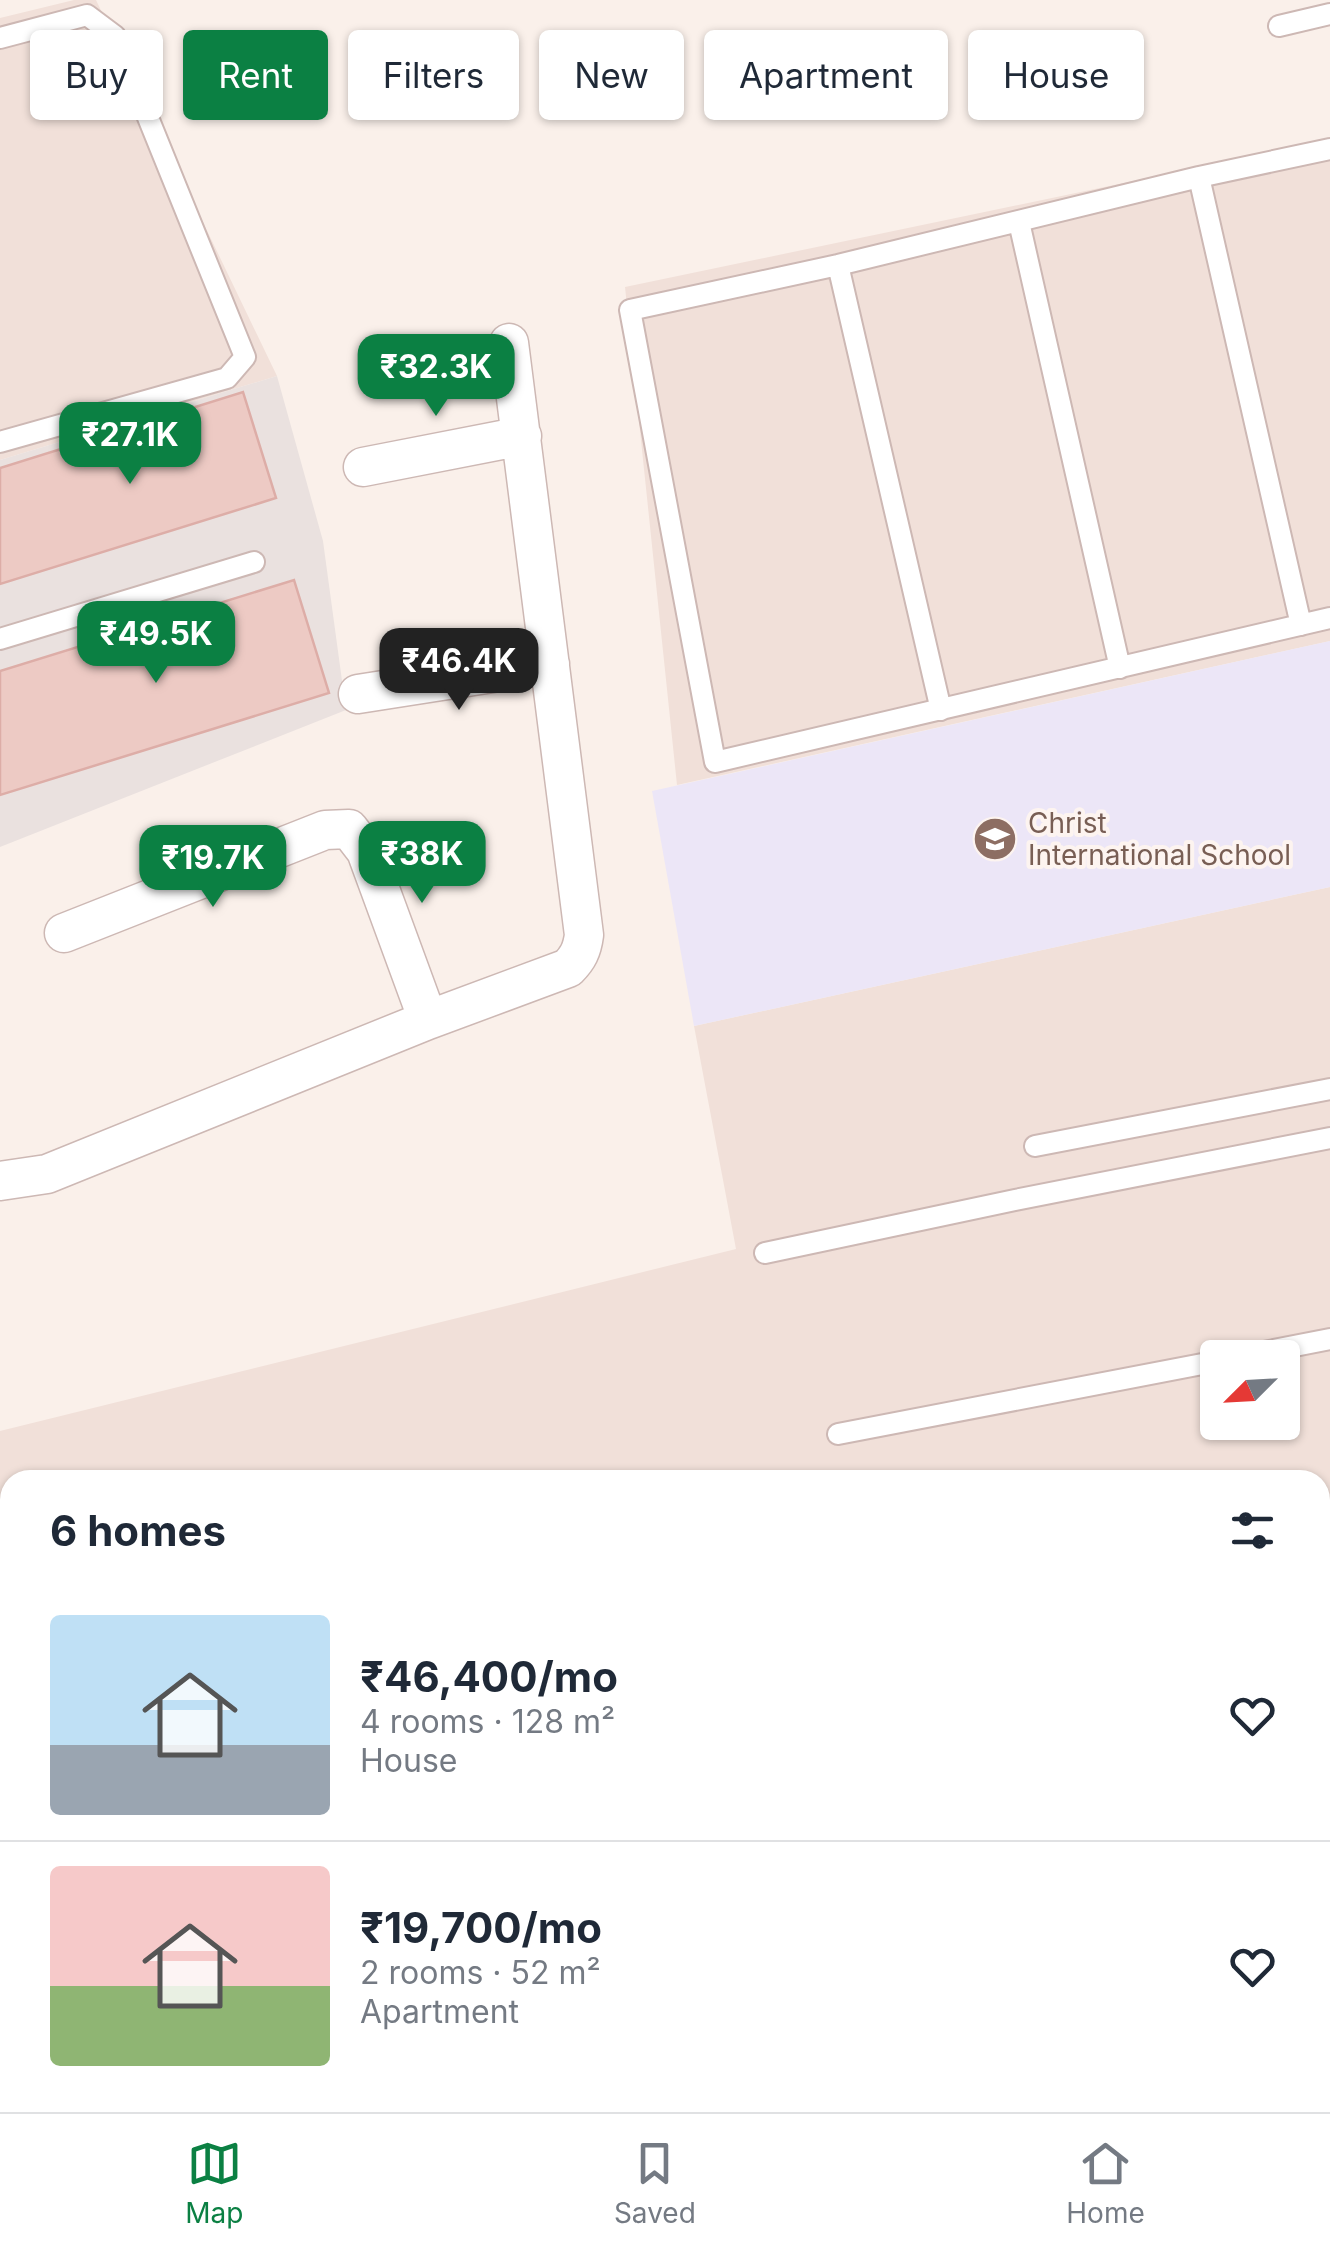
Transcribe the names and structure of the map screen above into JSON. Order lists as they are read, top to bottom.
{
  "places": {
    "school or university": ["Christ International School"]
  },
  "north": "bottom left",
  "page": {
    "chip": [
      "Buy",
      "Rent",
      "Filters",
      "New",
      "Apartment",
      "House"
    ],
    "price": [
      "₹32.3K",
      "₹27.1K",
      "₹49.5K",
      "₹46.4K",
      "₹38K",
      "₹19.7K"
    ],
    "heading": "6 homes",
    "list": [
      {
        "name": "₹46,400/mo",
        "note": "4 rooms · 128 m² · House"
      },
      {
        "name": "₹19,700/mo",
        "note": "2 rooms · 52 m² · Apartment"
      }
    ],
    "tabs": ["Map", "Saved", "Home"]
  }
}
